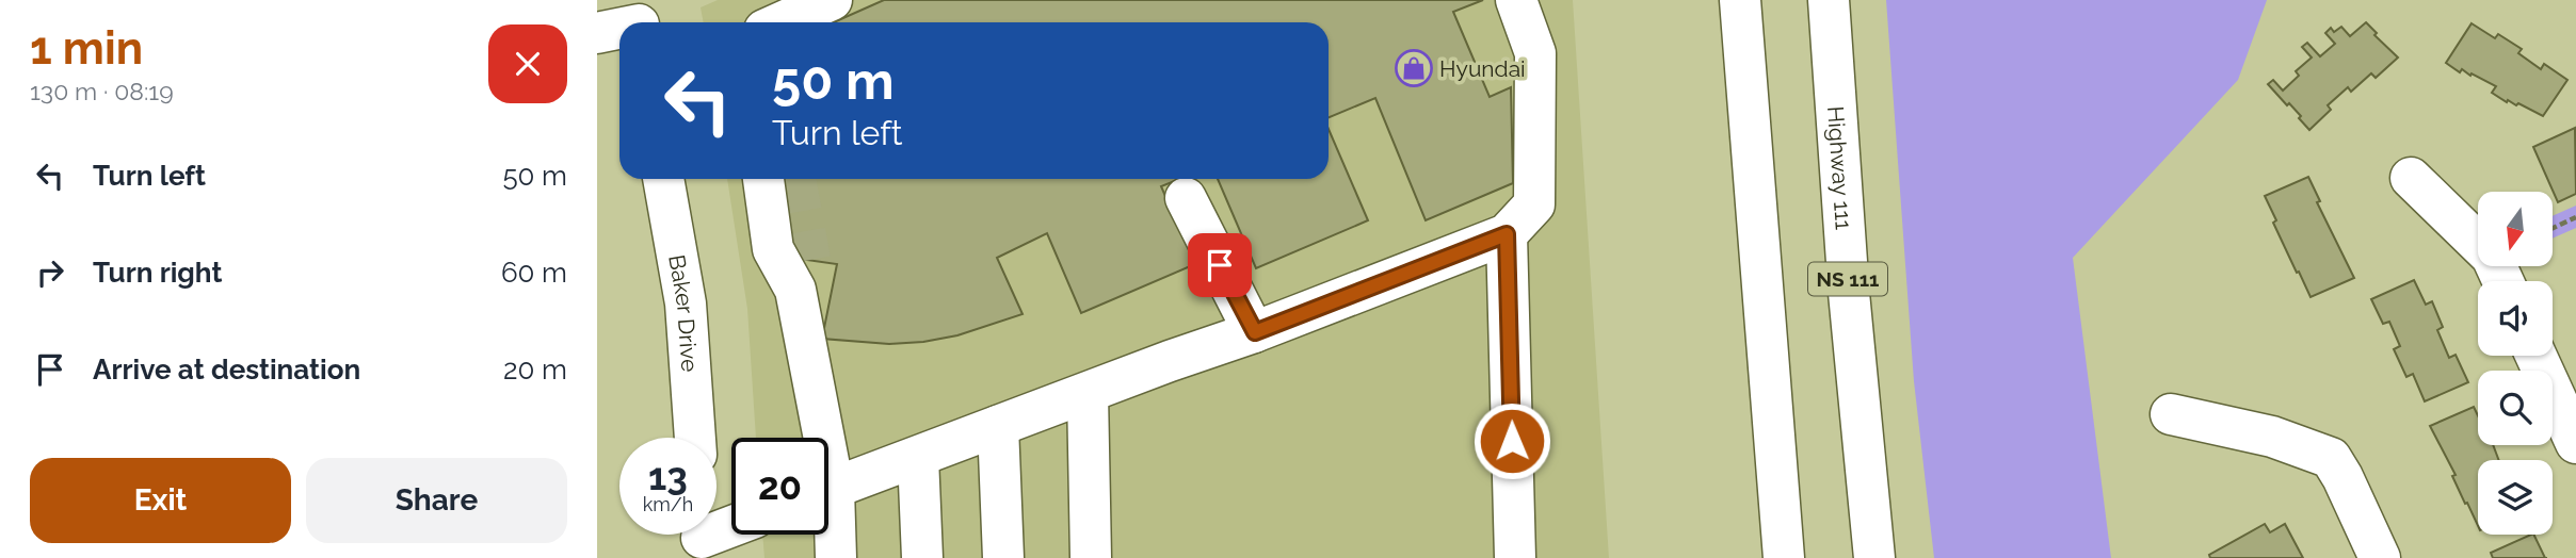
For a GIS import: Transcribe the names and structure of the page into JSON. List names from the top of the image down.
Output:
{
  "streets": {
    "main road": ["Highway 111", "NS 111", "Baker Drive"]
  },
  "places": {
    "shop": ["Hyundai"]
  },
  "north": "bottom",
  "page": {
    "heading": ["1 min", "130 m · 08:19"],
    "turn": ["50 m", "Turn left"],
    "list": [
      {
        "name": "Turn left",
        "value": "50 m"
      },
      {
        "name": "Turn right",
        "value": "60 m"
      },
      {
        "name": "Arrive at destination",
        "value": "20 m"
      }
    ],
    "speed": "13 km/h",
    "limit": "20",
    "buttons": ["Exit", "Share"]
  }
}
